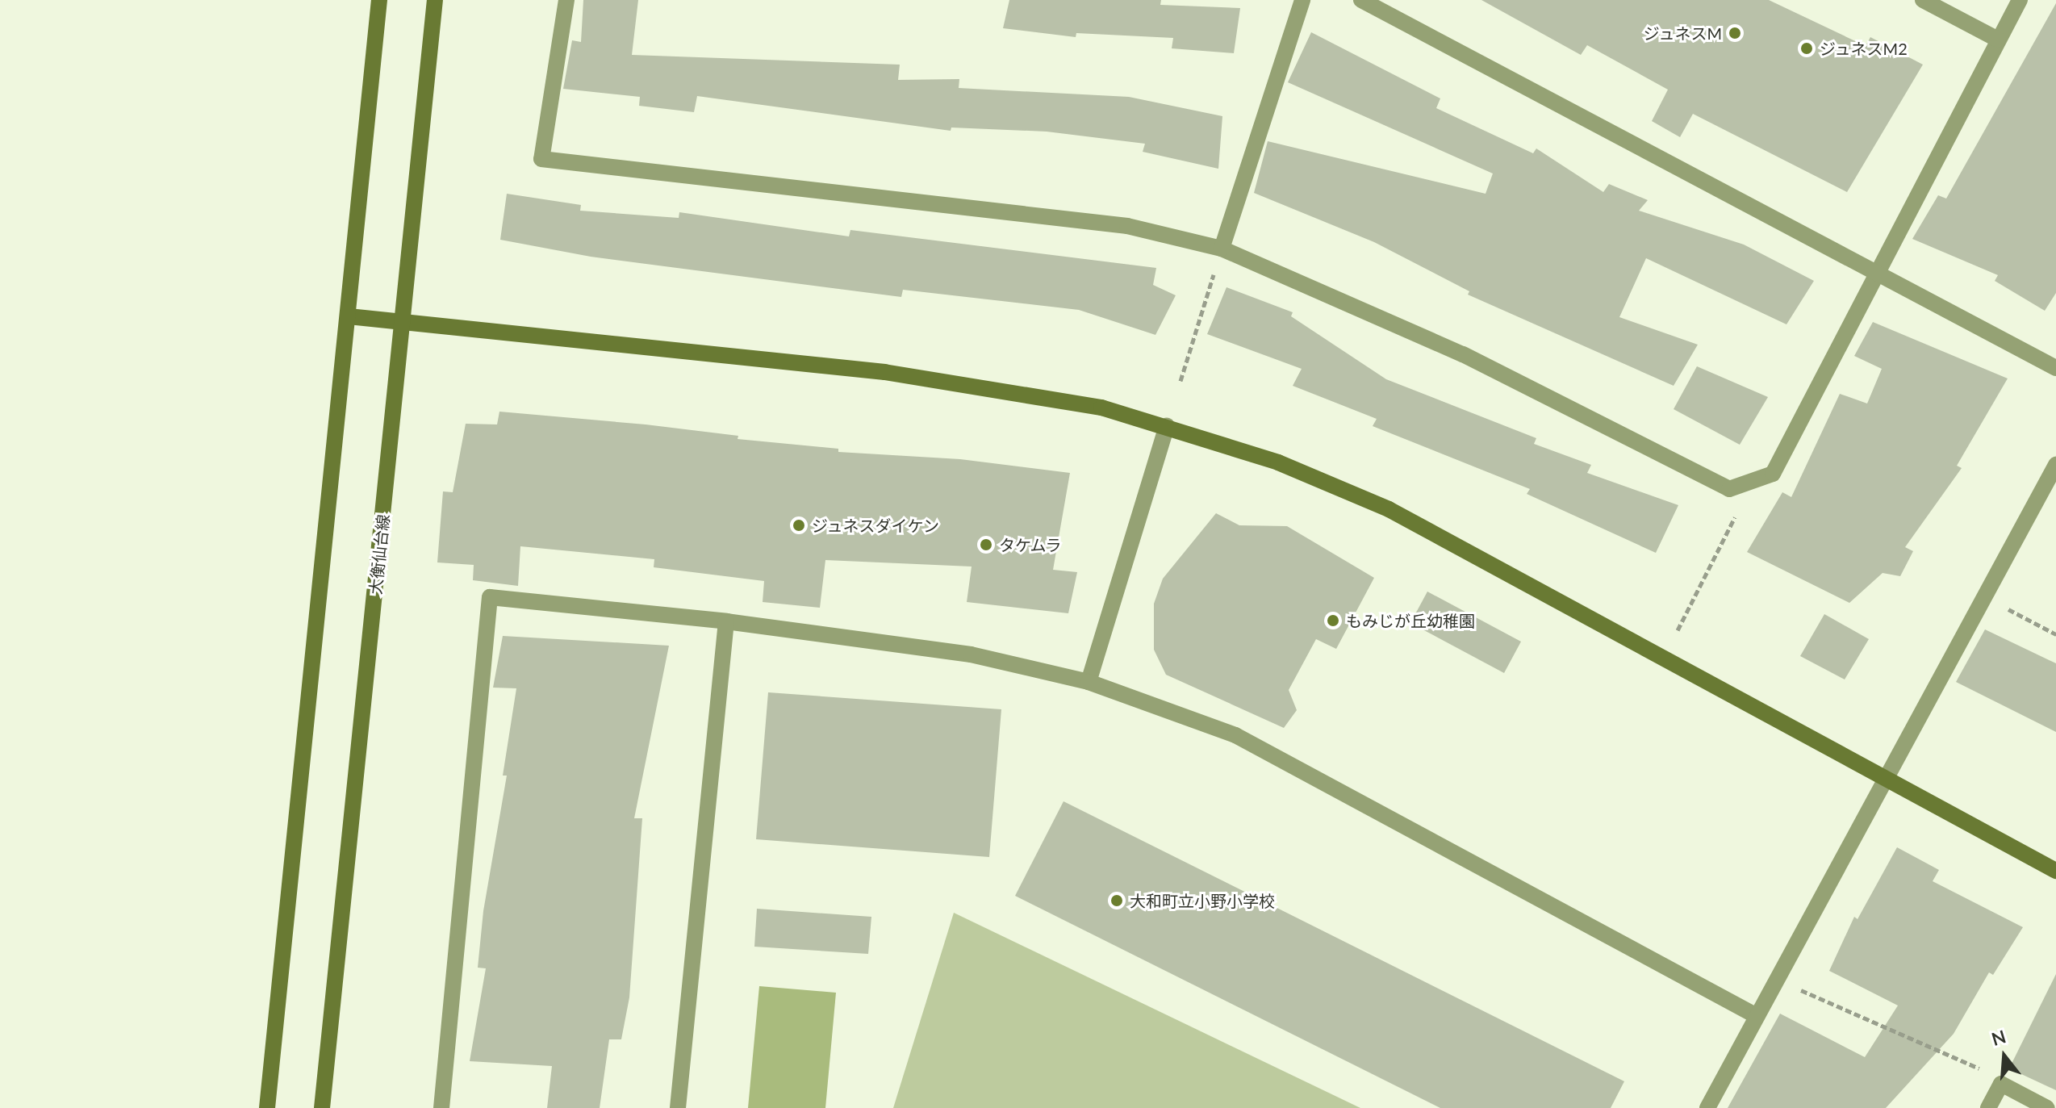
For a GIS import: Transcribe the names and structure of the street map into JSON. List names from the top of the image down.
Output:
{
  "streets": {
    "main road": ["大衡仙台線"]
  },
  "places": [
    "ジュネスM",
    "ジュネスM2",
    "ジュネスダイケン",
    "タケムラ",
    "もみじが丘幼稚園",
    "大和町立小野小学校"
  ],
  "north": "top"
}
